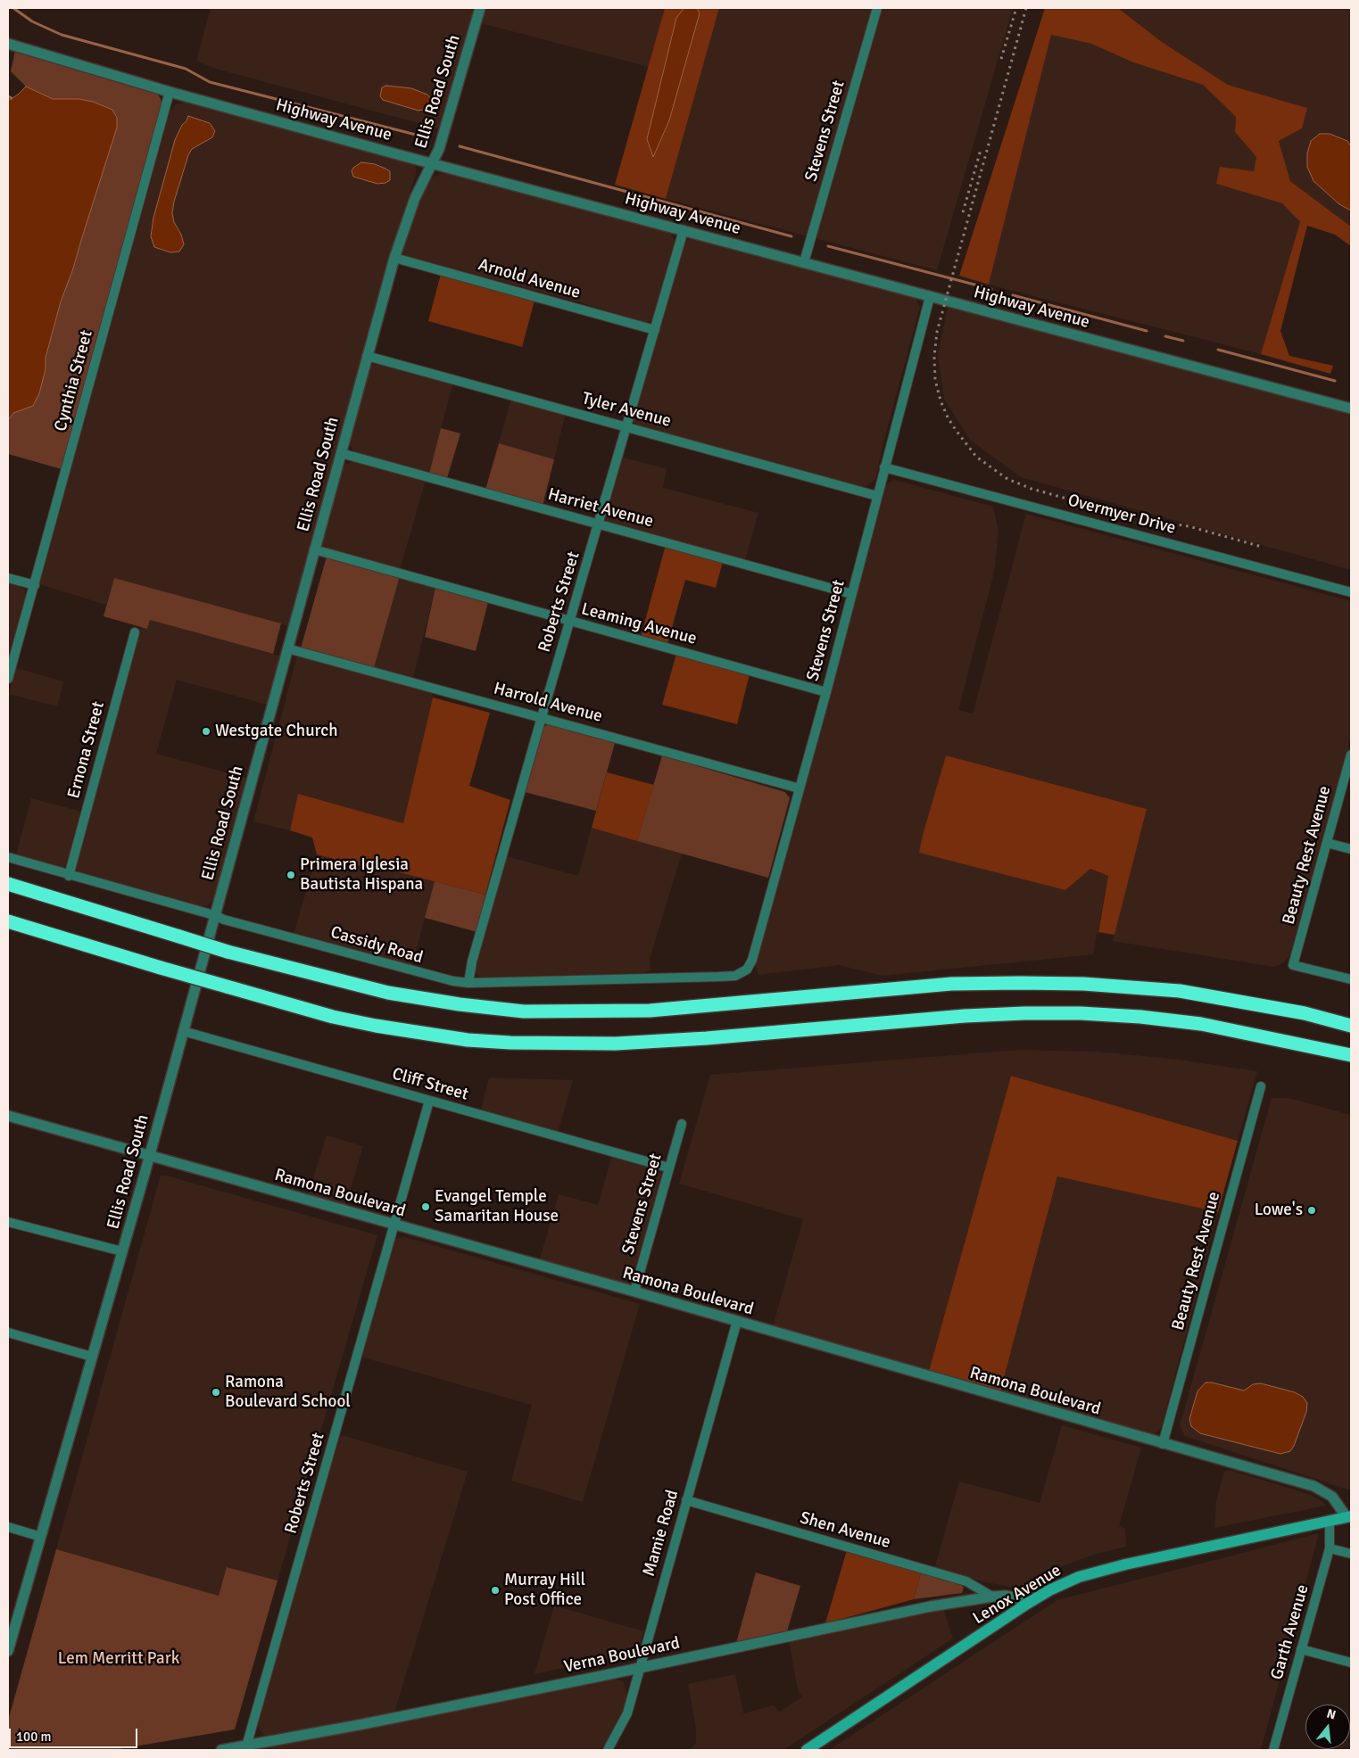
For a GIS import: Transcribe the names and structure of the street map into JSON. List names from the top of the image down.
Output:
{
  "streets": {
    "main road": ["Lenox Avenue"],
    "street": [
      "Ellis Road South",
      "Highway Avenue",
      "Stevens Street",
      "Arnold Avenue",
      "Cynthia Street",
      "Tyler Avenue",
      "Harriet Avenue",
      "Overmyer Drive",
      "Roberts Street",
      "Leaming Avenue",
      "Harrold Avenue",
      "Ernona Street",
      "Beauty Rest Avenue",
      "Cassidy Road",
      "Cliff Street",
      "Ramona Boulevard",
      "Shen Avenue",
      "Mamie Road",
      "Garth Avenue",
      "Verna Boulevard"
    ]
  },
  "crossings": [
    ["Ellis Road South", "Highway Avenue"],
    ["Ellis Road South", "Arnold Avenue"],
    ["Ellis Road South", "Tyler Avenue"],
    ["Ellis Road South", "Harriet Avenue"],
    ["Ellis Road South", "Leaming Avenue"],
    ["Ellis Road South", "Harrold Avenue"],
    ["Ellis Road South", "Cassidy Road"],
    ["Ellis Road South", "Cliff Street"],
    ["Ellis Road South", "Ramona Boulevard"],
    ["Highway Avenue", "Stevens Street"],
    ["Highway Avenue", "Cynthia Street"],
    ["Highway Avenue", "Roberts Street"],
    ["Stevens Street", "Tyler Avenue"],
    ["Stevens Street", "Harriet Avenue"],
    ["Stevens Street", "Overmyer Drive"],
    ["Stevens Street", "Leaming Avenue"],
    ["Stevens Street", "Harrold Avenue"],
    ["Stevens Street", "Cassidy Road"],
    ["Stevens Street", "Cliff Street"],
    ["Stevens Street", "Ramona Boulevard"],
    ["Arnold Avenue", "Roberts Street"],
    ["Tyler Avenue", "Roberts Street"],
    ["Harriet Avenue", "Roberts Street"],
    ["Roberts Street", "Leaming Avenue"],
    ["Roberts Street", "Harrold Avenue"],
    ["Roberts Street", "Cassidy Road"],
    ["Roberts Street", "Cliff Street"],
    ["Roberts Street", "Ramona Boulevard"],
    ["Roberts Street", "Verna Boulevard"],
    ["Ernona Street", "Cassidy Road"],
    ["Beauty Rest Avenue", "Ramona Boulevard"],
    ["Ramona Boulevard", "Mamie Road"],
    ["Ramona Boulevard", "Lenox Avenue"],
    ["Shen Avenue", "Mamie Road"],
    ["Shen Avenue", "Verna Boulevard"],
    ["Mamie Road", "Verna Boulevard"],
    ["Lenox Avenue", "Garth Avenue"],
    ["Lenox Avenue", "Verna Boulevard"]
  ],
  "parks": ["Lem Merritt Park"],
  "places": [
    "Westgate Church",
    "Primera Iglesia Bautista Hispana",
    "Evangel Temple Samaritan House",
    "Lowe's",
    "Ramona Boulevard School",
    "Murray Hill Post Office"
  ],
  "scale_bar": "100 m",
  "north": "top"
}
